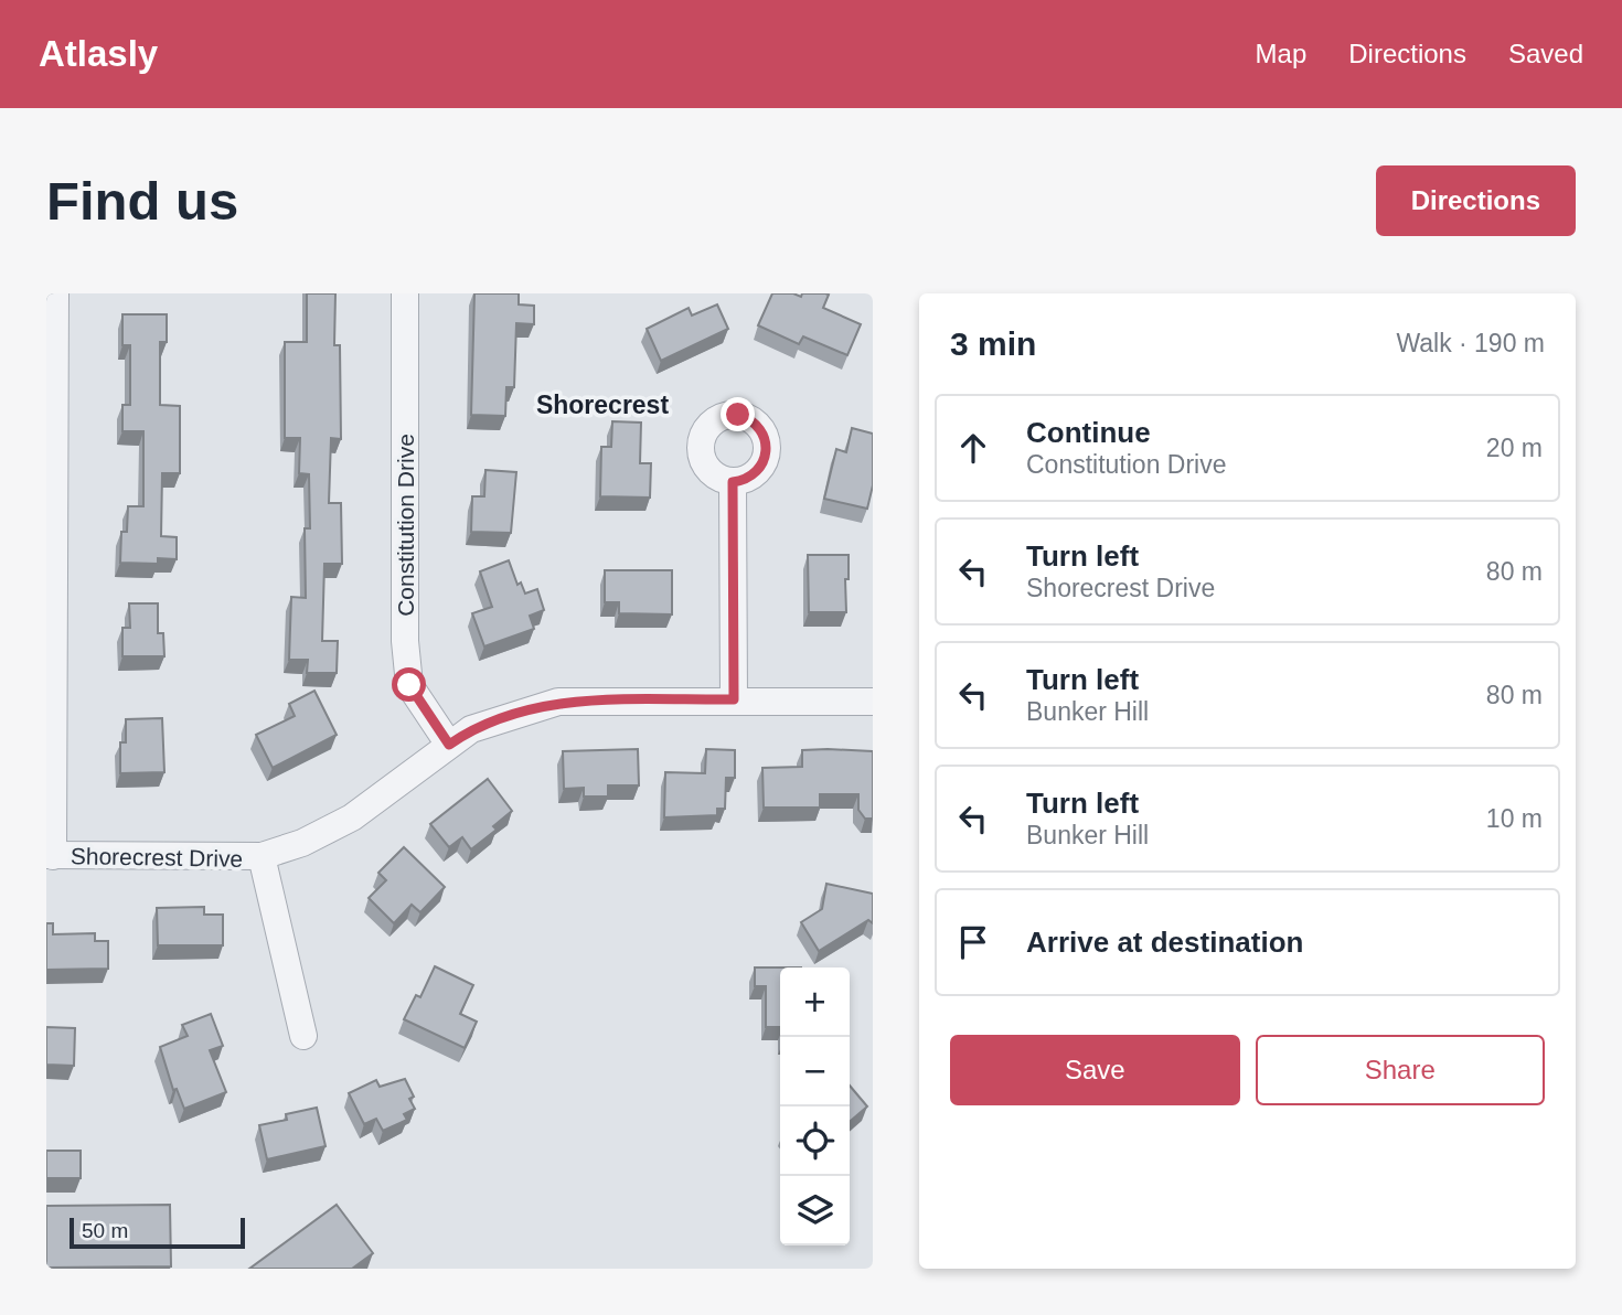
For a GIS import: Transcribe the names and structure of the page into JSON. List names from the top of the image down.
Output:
{
  "streets": {
    "street": ["Constitution Drive", "Shorecrest Drive"]
  },
  "crossings": [
    ["Constitution Drive", "Shorecrest Drive"]
  ],
  "districts": ["Shorecrest"],
  "scale_bar": "50 m",
  "page": {
    "header": "Atlasly",
    "nav": ["Map", "Directions", "Saved"],
    "buttons": [
      "Directions",
      ["Save", "Share"]
    ],
    "title": "Find us",
    "heading": ["3 min", "Walk · 190 m"],
    "list": [
      ["Continue", "Constitution Drive", "20 m"],
      ["Turn left", "Shorecrest Drive", "80 m"],
      ["Turn left", "Bunker Hill", "80 m"],
      ["Turn left", "Bunker Hill", "10 m"],
      "Arrive at destination"
    ],
    "map_buttons": ["+", "−"],
    "scale": "50 m"
  }
}
